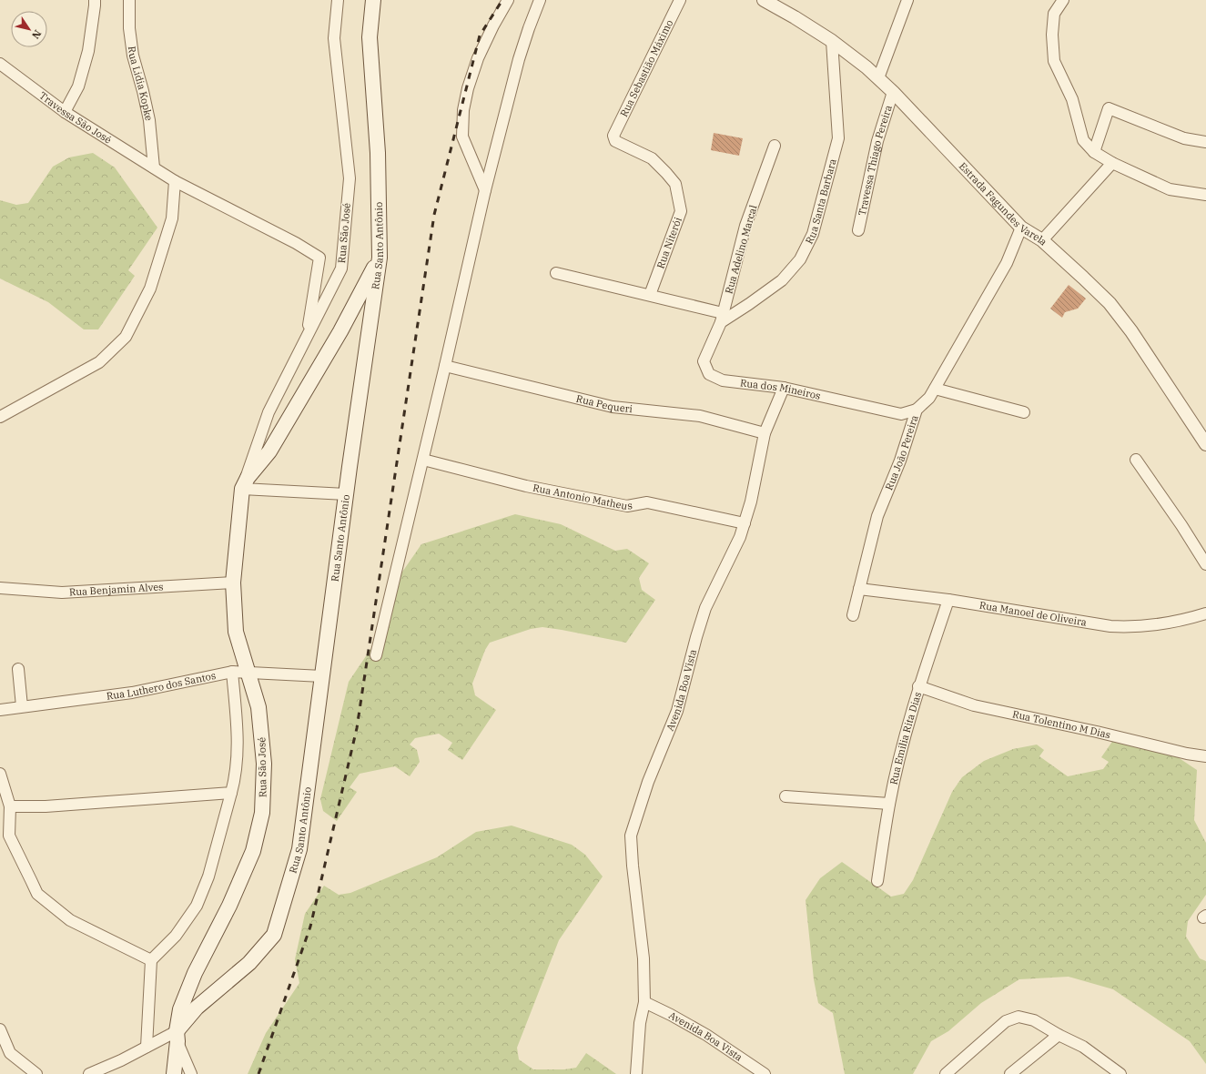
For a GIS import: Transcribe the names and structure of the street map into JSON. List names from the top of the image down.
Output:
{
  "streets": {
    "main road": ["Rua São José", "Rua Santo Antônio"],
    "street": [
      "Rua Sebastião Máximo",
      "Rua Lidia Kopke",
      "Travessa São José",
      "Travessa Thiago Pereira",
      "Rua Santa Barbara",
      "Estrada Fagundes Varela",
      "Rua Niterói",
      "Rua Adelino Marcal",
      "Rua dos Mineiros",
      "Rua Pequeri",
      "Rua João Pereira",
      "Rua Antonio Matheus",
      "Rua Benjamin Alves",
      "Rua Manoel de Oliveira",
      "Rua Luthero dos Santos",
      "Avenida Boa Vista",
      "Rua Tolentino M Dias",
      "Rua Emilia Rita Dias"
    ]
  },
  "crossings": [
    ["Rua Sebastião Máximo", "Rua Niterói"],
    ["Rua Lidia Kopke", "Travessa São José"],
    ["Travessa São José", "Rua São José"],
    ["Travessa Thiago Pereira", "Estrada Fagundes Varela"],
    ["Rua Santa Barbara", "Estrada Fagundes Varela"],
    ["Rua Santa Barbara", "Rua Adelino Marcal"],
    ["Rua Santa Barbara", "Rua dos Mineiros"],
    ["Estrada Fagundes Varela", "Rua João Pereira"],
    ["Rua São José", "Rua Santo Antônio"],
    ["Rua São José", "Rua Benjamin Alves"],
    ["Rua São José", "Rua Luthero dos Santos"],
    ["Rua Santo Antônio", "Rua Luthero dos Santos"],
    ["Rua Adelino Marcal", "Rua dos Mineiros"],
    ["Rua dos Mineiros", "Rua João Pereira"],
    ["Rua dos Mineiros", "Avenida Boa Vista"],
    ["Rua Pequeri", "Avenida Boa Vista"],
    ["Rua João Pereira", "Rua Manoel de Oliveira"],
    ["Rua Antonio Matheus", "Avenida Boa Vista"],
    ["Rua Manoel de Oliveira", "Rua Emilia Rita Dias"],
    ["Rua Tolentino M Dias", "Rua Emilia Rita Dias"]
  ],
  "north": "bottom right"
}
